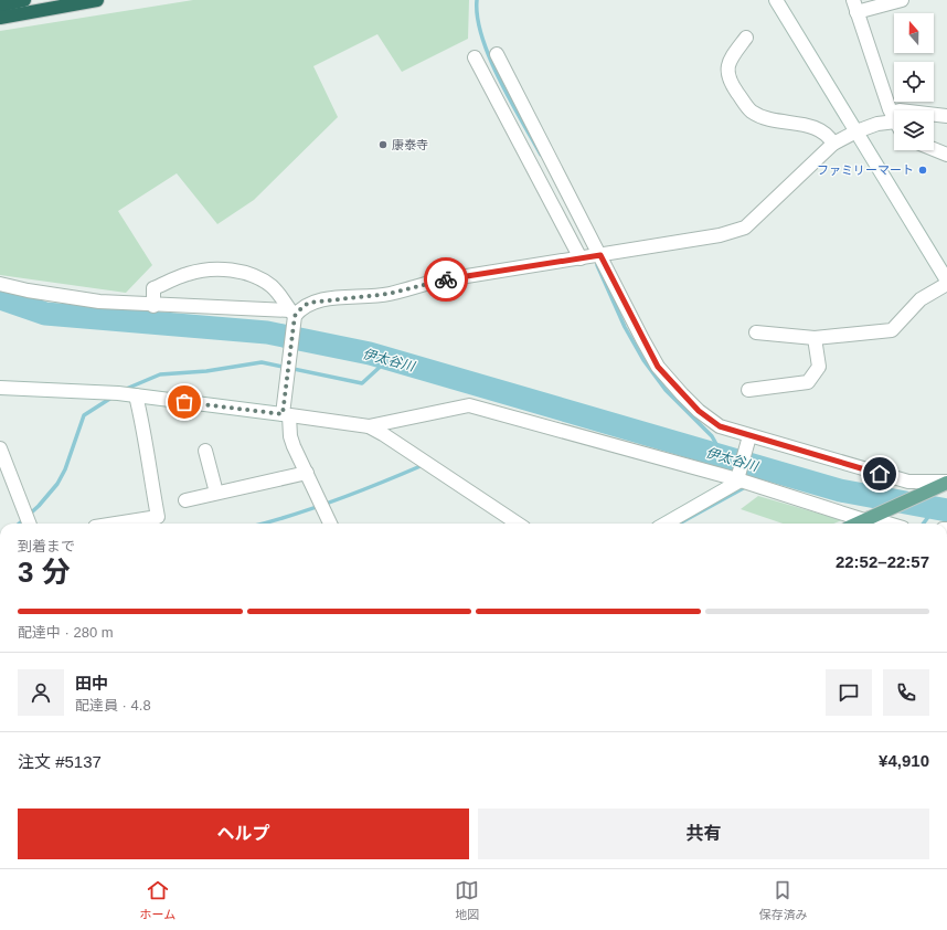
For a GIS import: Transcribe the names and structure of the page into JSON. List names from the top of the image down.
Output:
{
  "water": ["伊太谷川"],
  "places": ["康泰寺", "ファミリーマート"],
  "north": "top",
  "page": {
    "heading": ["3 分", "到着まで", "22:52–22:57"],
    "panel": [
      "田中",
      "配達員 · 4.8",
      "注文 #5137",
      "¥4,910"
    ],
    "bar": "配達中 · 280 m",
    "buttons": ["ヘルプ", "共有"],
    "tabs": ["ホーム", "地図", "保存済み"]
  }
}
